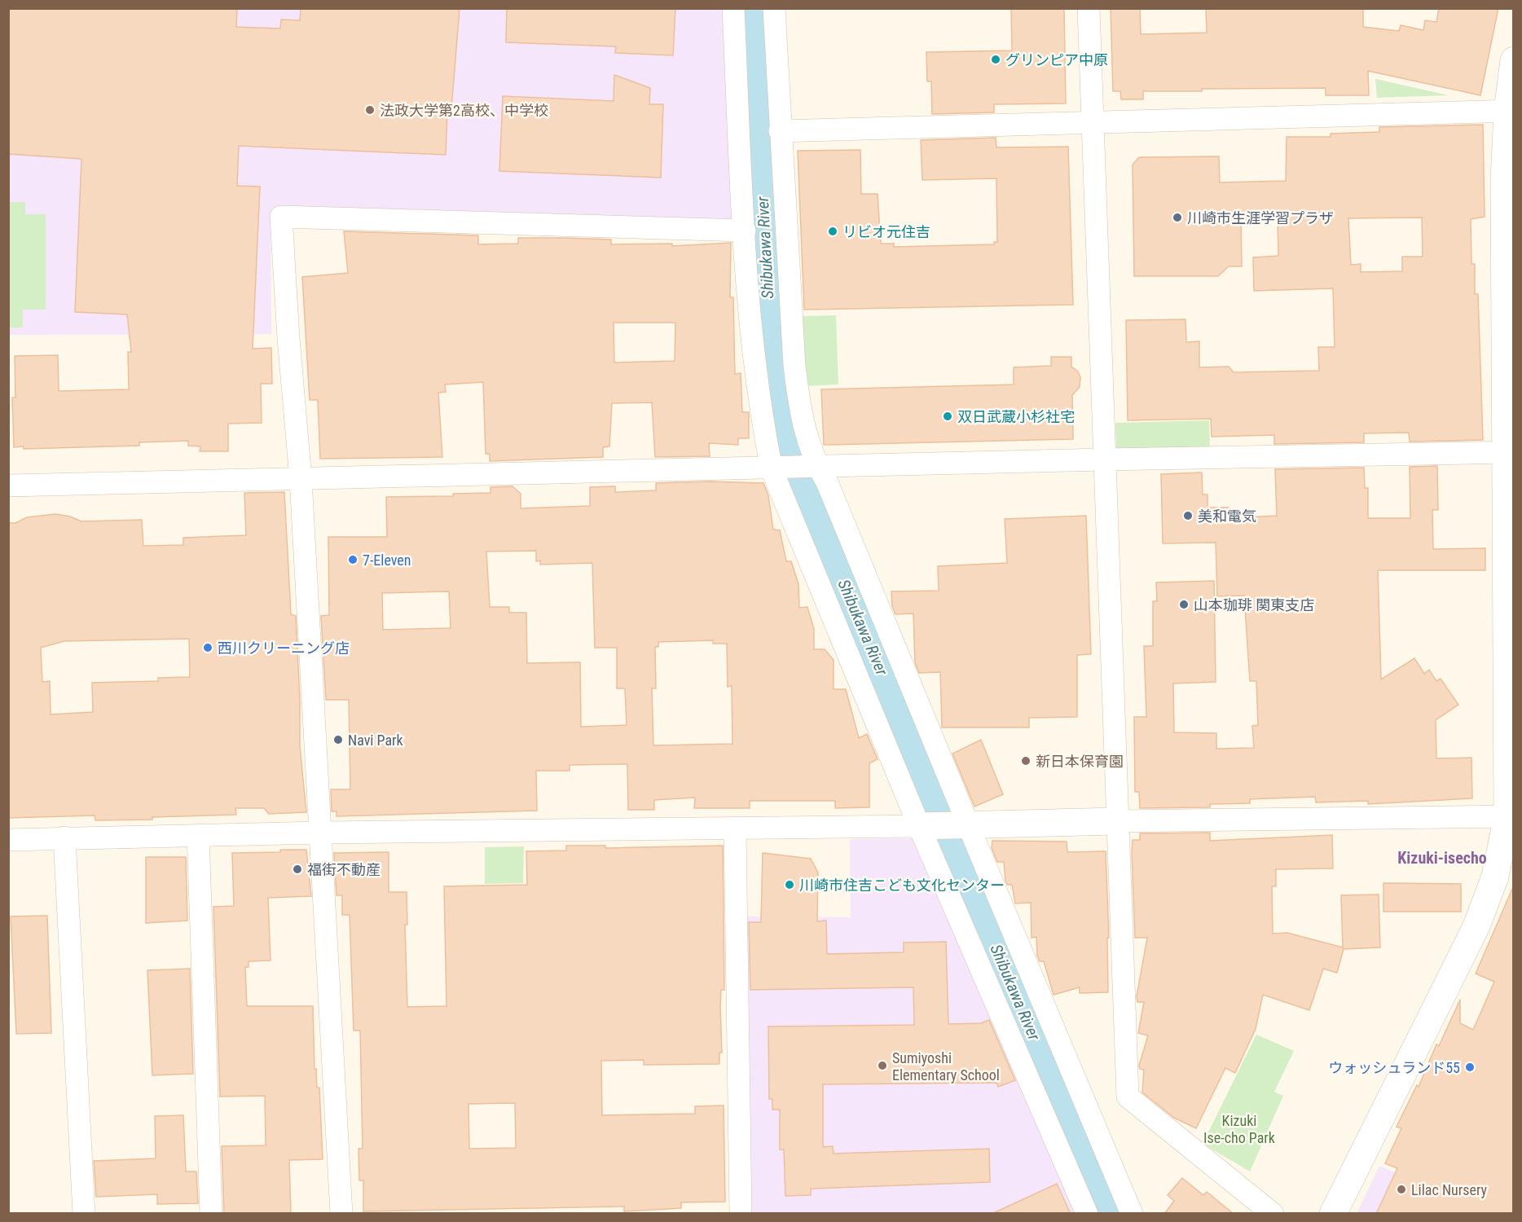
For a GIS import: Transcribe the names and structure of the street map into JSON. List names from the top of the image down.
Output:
{
  "districts": ["Kizuki-isecho"],
  "water": ["Shibukawa River"],
  "parks": ["Kizuki Ise-cho Park"],
  "places": [
    "グリンピア中原",
    "法政大学第2高校、中学校",
    "川崎市生涯学習プラザ",
    "リビオ元住吉",
    "双日武蔵小杉社宅",
    "美和電気",
    "7-Eleven",
    "山本珈琲 関東支店",
    "西川クリーニング店",
    "Navi Park",
    "新日本保育園",
    "福街不動産",
    "川崎市住吉こども文化センター",
    "Sumiyoshi Elementary School",
    "ウォッシュランド55",
    "Lilac Nursery"
  ]
}
